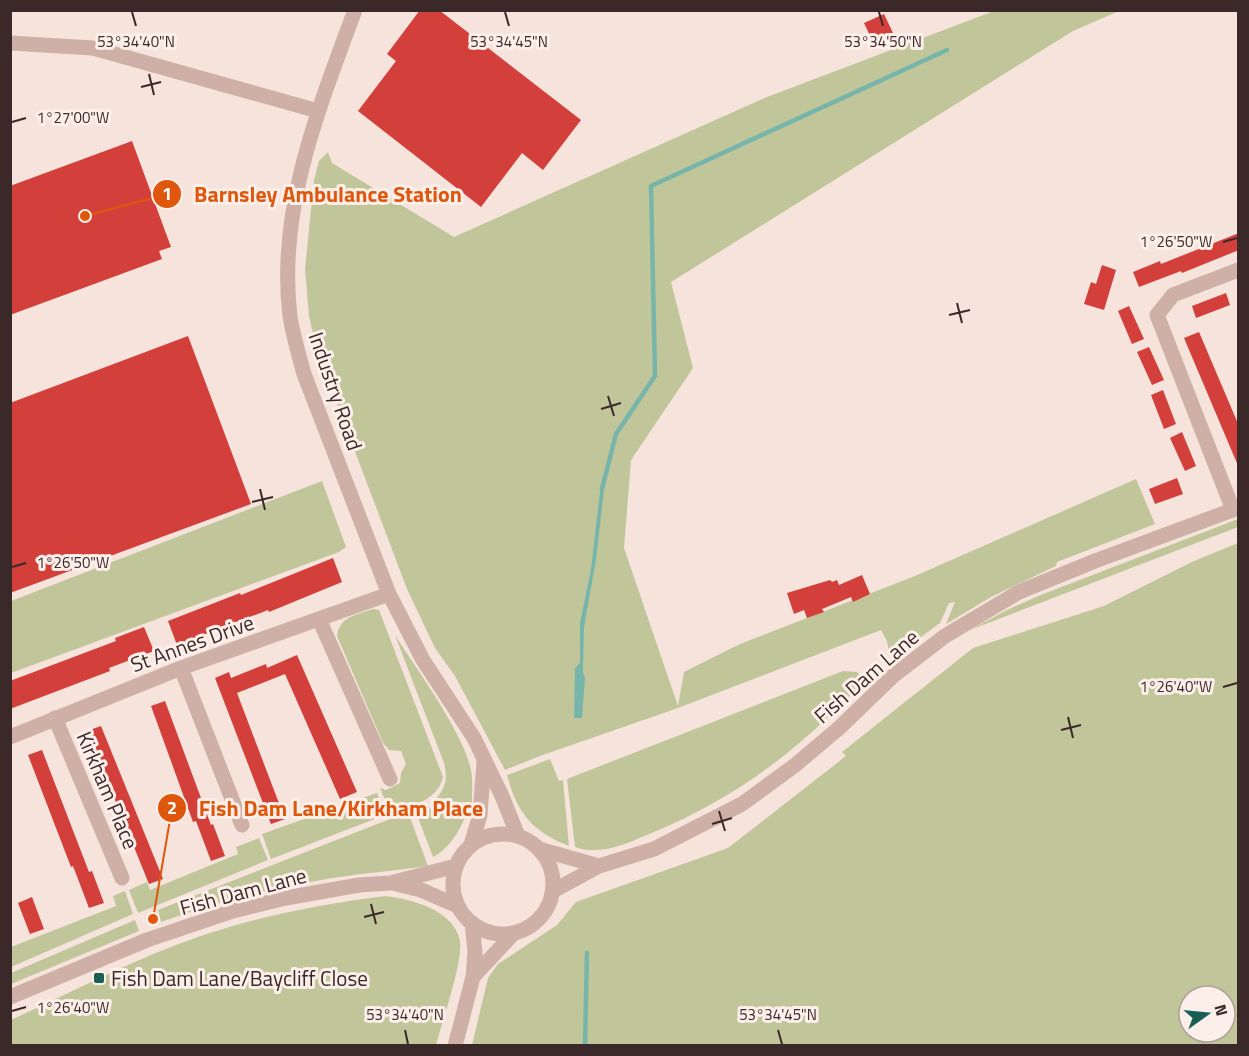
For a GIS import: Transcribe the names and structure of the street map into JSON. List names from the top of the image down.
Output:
{
  "streets": {
    "street": [
      "Industry Road",
      "St Annes Drive",
      "Fish Dam Lane",
      "Kirkham Place"
    ]
  },
  "crossings": [
    ["Industry Road", "St Annes Drive"],
    ["Industry Road", "Fish Dam Lane"],
    ["St Annes Drive", "Kirkham Place"]
  ],
  "places": {
    "other": ["Barnsley Ambulance Station", "Fish Dam Lane/Kirkham Place"],
    "transit": ["Fish Dam Lane/Baycliff Close"]
  },
  "north": "right",
  "coordinates": [
    "53°34'40\"N",
    "53°34'45\"N",
    "53°34'50\"N",
    "1°27'00\"W",
    "1°26'50\"W",
    "1°26'40\"W"
  ]
}
